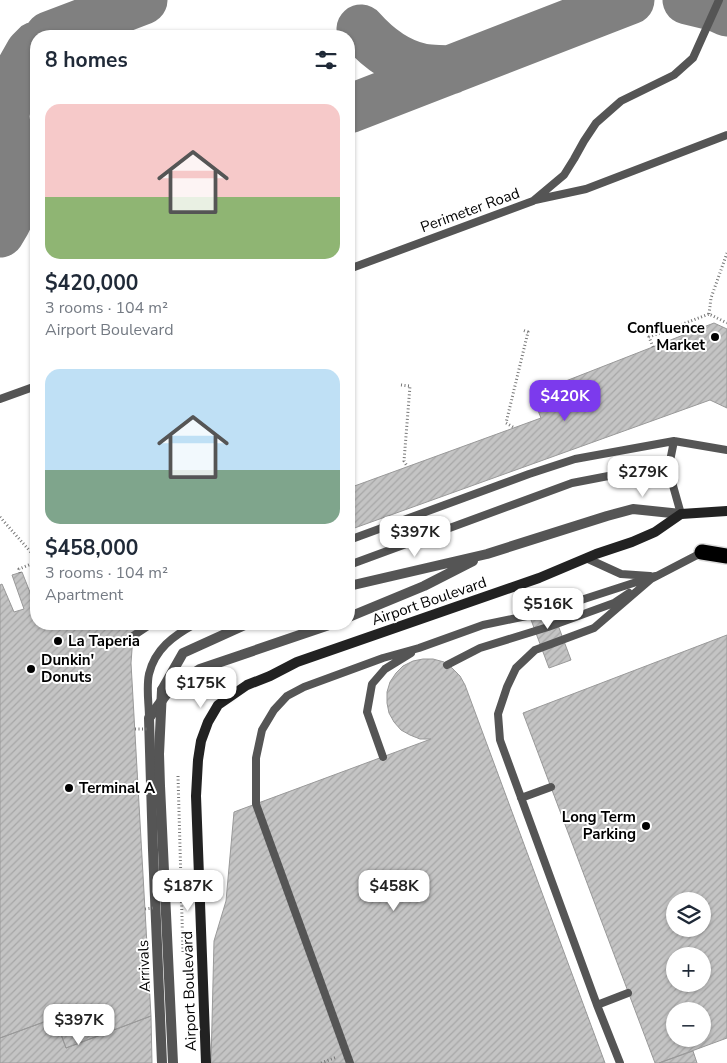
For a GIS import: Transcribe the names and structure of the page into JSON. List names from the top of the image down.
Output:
{
  "streets": {
    "main road": ["Airport Boulevard"],
    "street": ["Arrivals"],
    "lane": ["Perimeter Road"]
  },
  "places": [
    "Confluence Market",
    "La Taperia",
    "Dunkin' Donuts",
    "Terminal A",
    "Long Term Parking"
  ],
  "page": {
    "heading": "8 homes",
    "list": [
      {
        "name": "$420,000",
        "note": "3 rooms · 104 m² · Airport Boulevard"
      },
      {
        "name": "$458,000",
        "note": "3 rooms · 104 m² · Apartment"
      }
    ],
    "price": [
      "$420K",
      "$279K",
      "$397K",
      "$516K",
      "$175K",
      "$187K",
      "$458K",
      "$397K"
    ],
    "map_buttons": ["+", "−"]
  }
}
